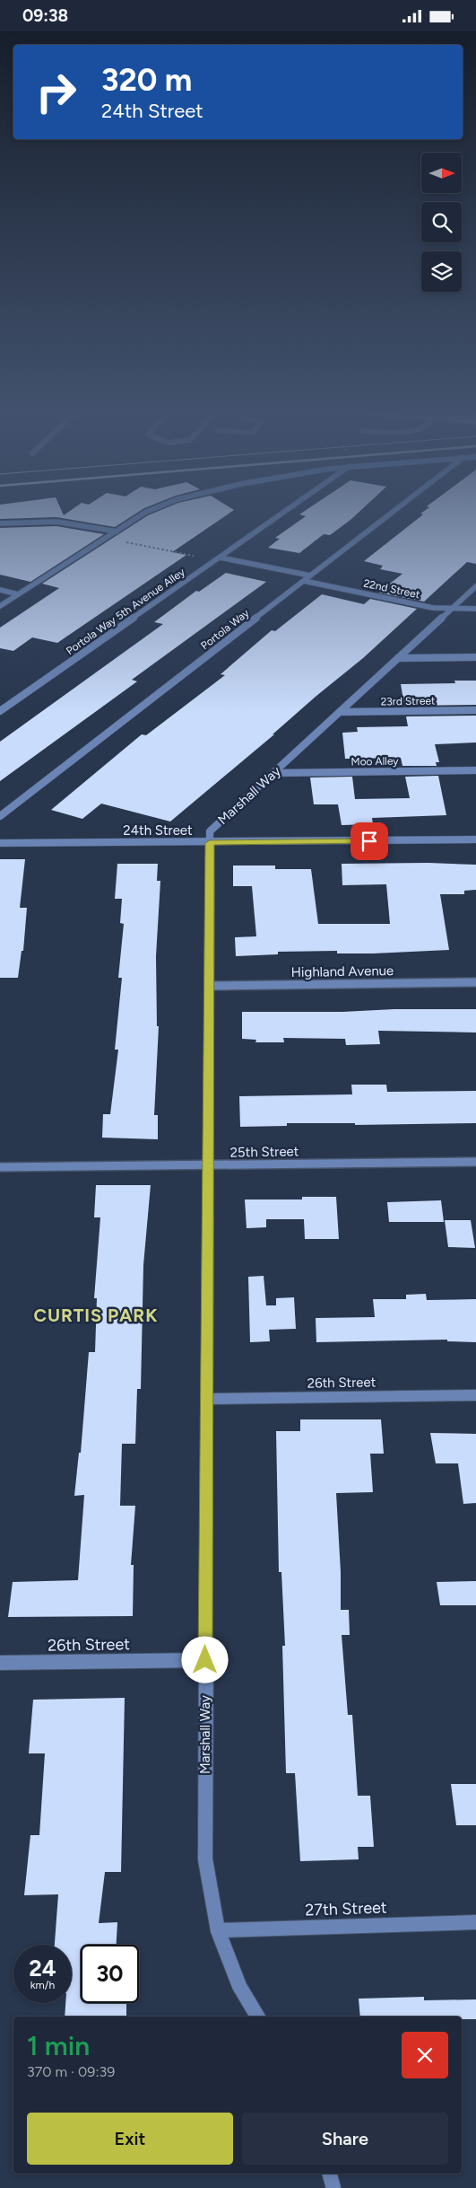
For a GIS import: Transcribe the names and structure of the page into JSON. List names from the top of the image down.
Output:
{
  "streets": {
    "street": [
      "22nd Street",
      "Portola Way 5th Avenue Alley",
      "Portola Way",
      "23rd Street",
      "Moo Alley",
      "Marshall Way",
      "24th Street",
      "Highland Avenue",
      "25th Street",
      "26th Street",
      "27th Street"
    ]
  },
  "crossings": [
    ["22nd Street", "Portola Way"],
    ["22nd Street", "Marshall Way"],
    ["23rd Street", "Marshall Way"],
    ["Moo Alley", "Marshall Way"],
    ["Marshall Way", "24th Street"],
    ["Marshall Way", "Highland Avenue"],
    ["Marshall Way", "25th Street"],
    ["Marshall Way", "26th Street"],
    ["Marshall Way", "27th Street"]
  ],
  "districts": ["CURTIS PARK"],
  "north": "right",
  "page": {
    "status": "09:38",
    "turn": ["320 m", "24th Street"],
    "speed": "24 km/h",
    "limit": "30",
    "heading": ["1 min", "370 m · 09:39"],
    "buttons": ["Exit", "Share"]
  }
}
